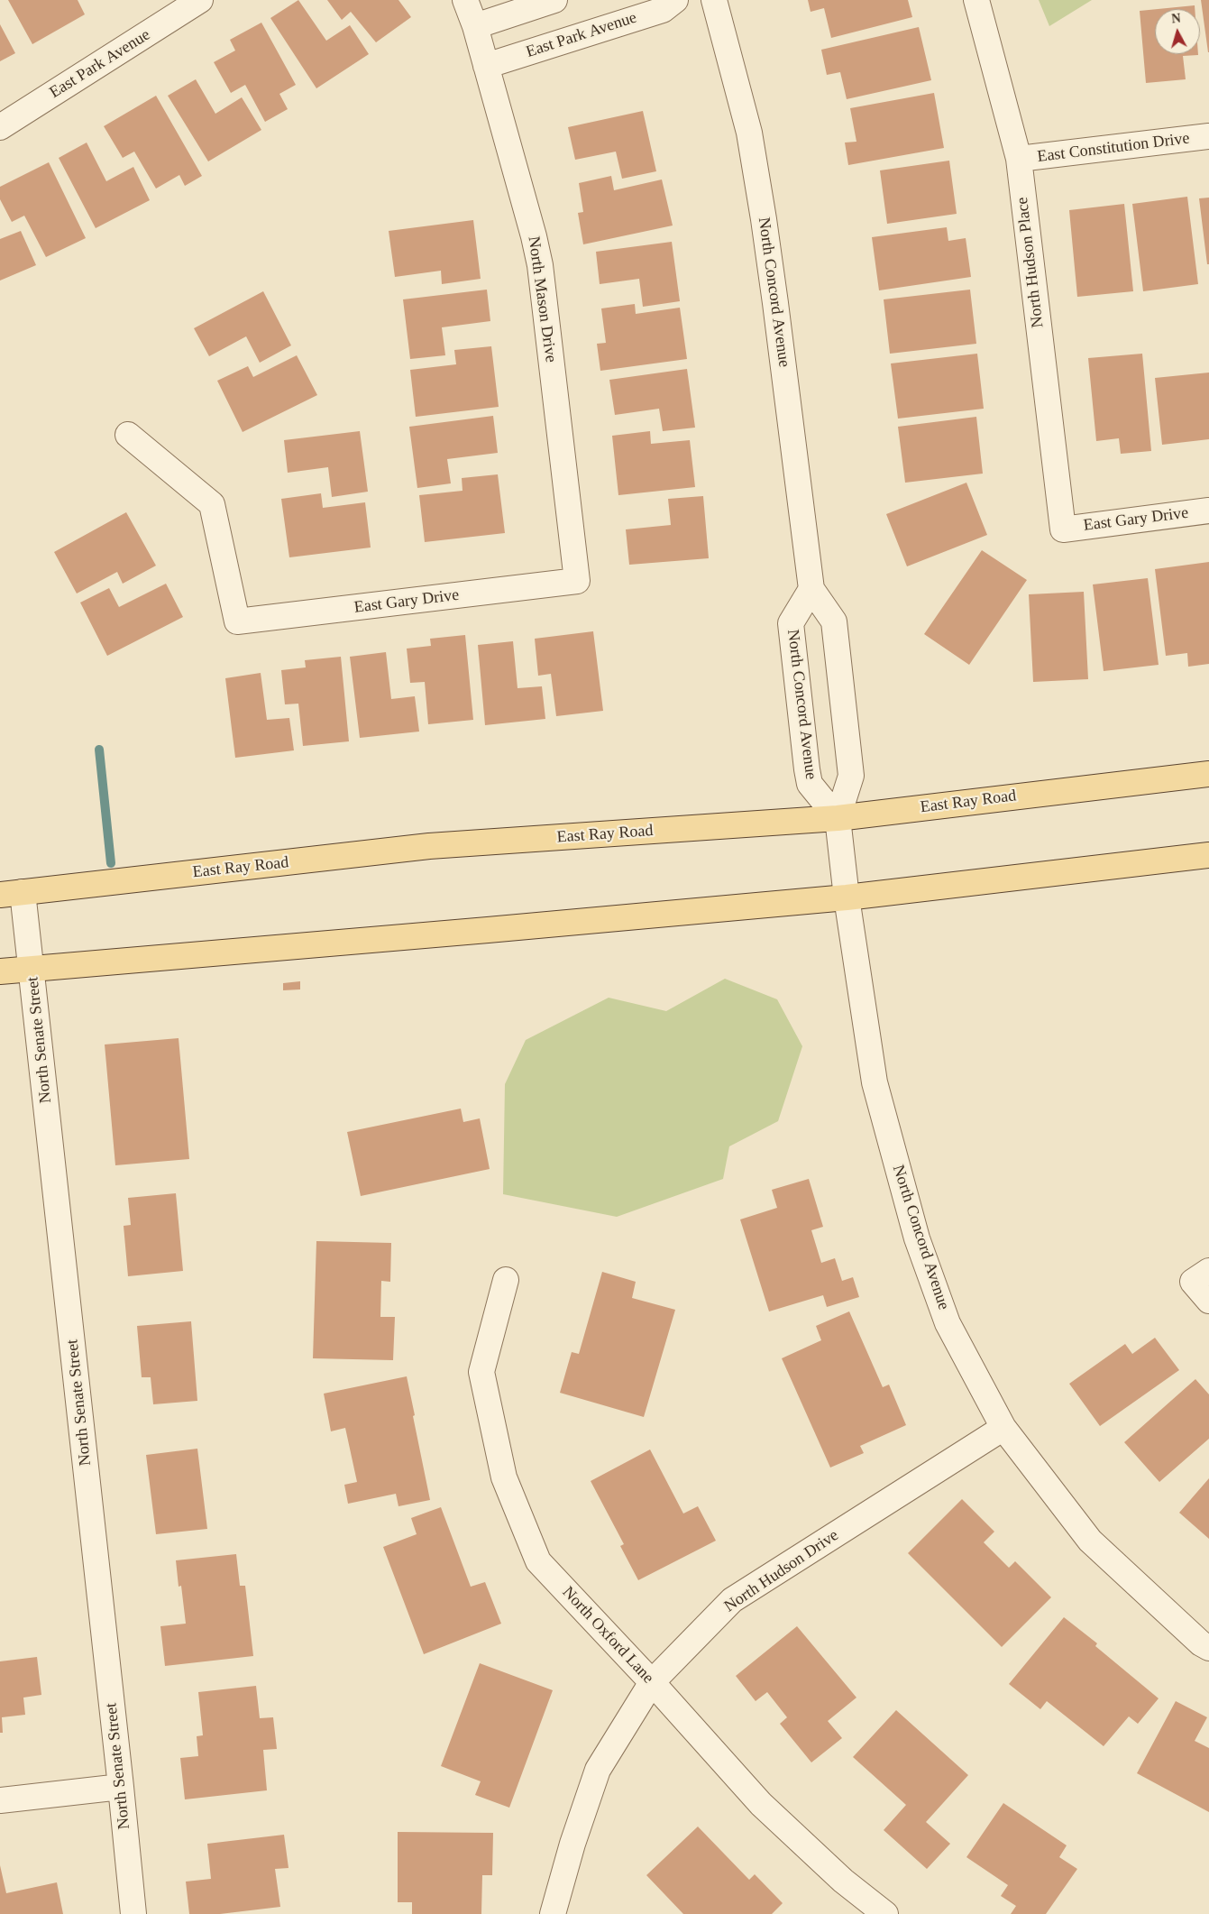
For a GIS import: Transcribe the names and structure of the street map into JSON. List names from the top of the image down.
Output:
{
  "streets": {
    "main road": ["East Ray Road"],
    "street": [
      "East Park Avenue",
      "East Constitution Drive",
      "North Hudson Place",
      "North Concord Avenue",
      "North Mason Drive",
      "East Gary Drive",
      "North Senate Street",
      "North Hudson Drive",
      "North Oxford Lane"
    ]
  },
  "crossings": [
    ["East Park Avenue", "North Mason Drive"],
    ["East Constitution Drive", "North Hudson Place"],
    ["North Hudson Place", "East Gary Drive"],
    ["North Concord Avenue", "East Ray Road"],
    ["North Concord Avenue", "North Hudson Drive"],
    ["North Mason Drive", "East Gary Drive"],
    ["East Ray Road", "North Senate Street"],
    ["North Hudson Drive", "North Oxford Lane"]
  ],
  "north": "top"
}
